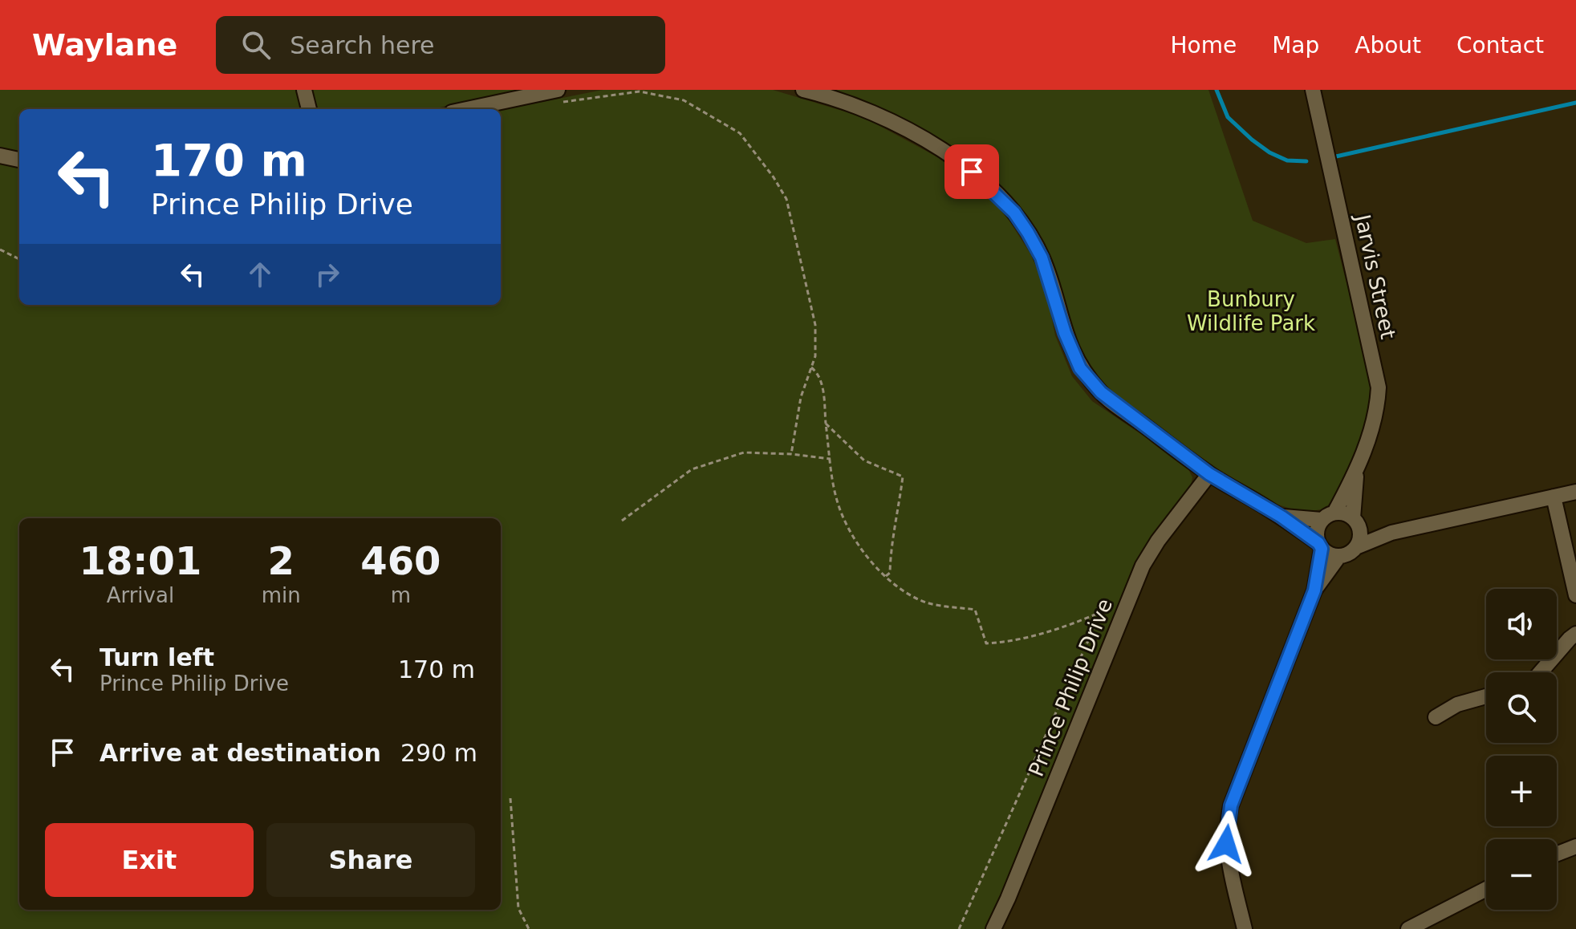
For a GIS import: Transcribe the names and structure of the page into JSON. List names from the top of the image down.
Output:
{
  "streets": {
    "street": ["Jarvis Street", "Prince Philip Drive"]
  },
  "parks": ["Bunbury Wildlife Park"],
  "page": {
    "header": "Waylane",
    "search": "Search here",
    "nav": [
      "Home",
      "Map",
      "About",
      "Contact"
    ],
    "turn": ["170 m", "Prince Philip Drive"],
    "eta": [
      "18:01",
      "Arrival",
      "2",
      "min",
      "460",
      "m"
    ],
    "map_buttons": ["+", "−"],
    "list": [
      {
        "name": "Turn left",
        "note": "Prince Philip Drive",
        "value": "170 m"
      },
      {
        "name": "Arrive at destination",
        "value": "290 m"
      }
    ],
    "buttons": ["Exit", "Share"]
  }
}
